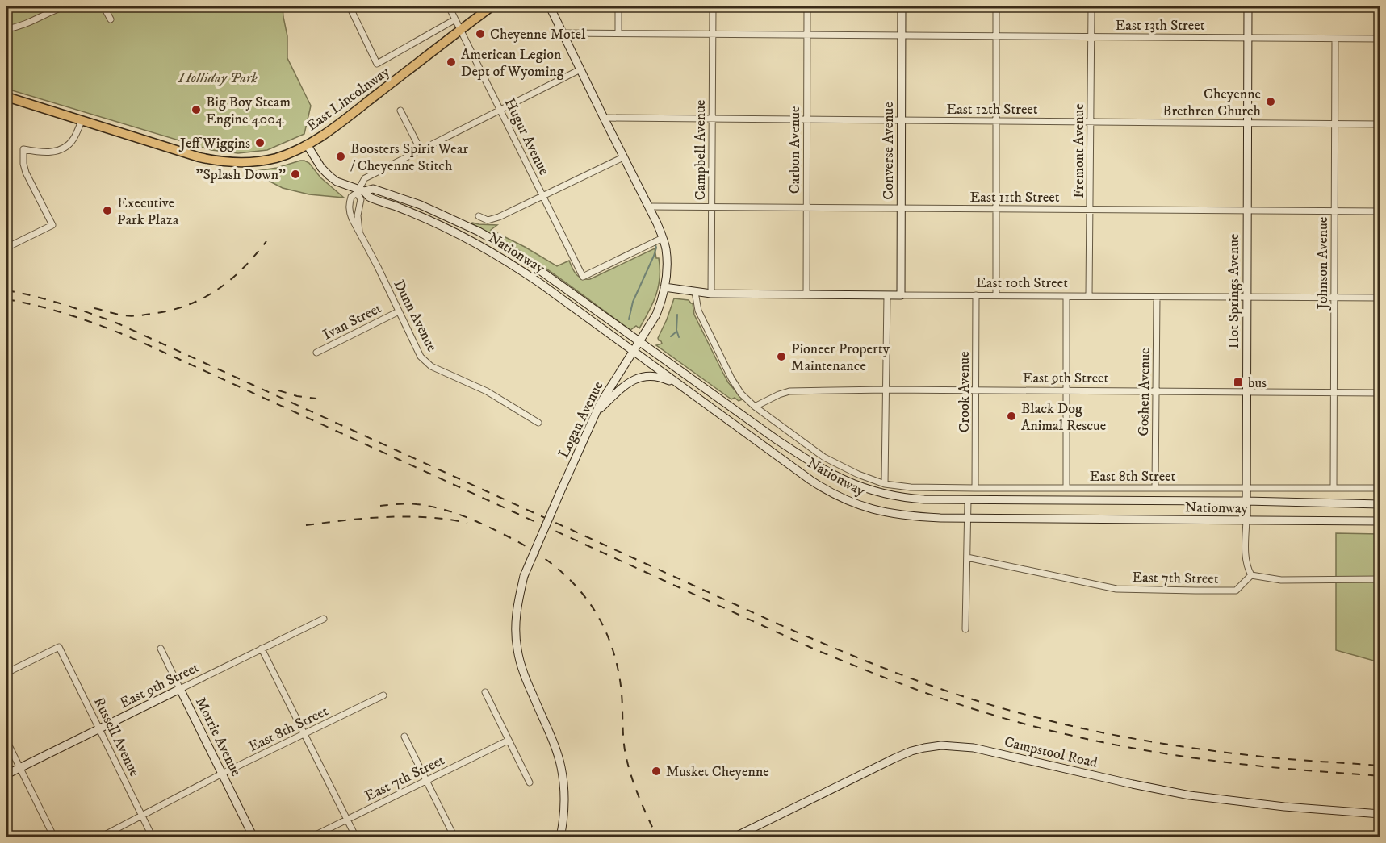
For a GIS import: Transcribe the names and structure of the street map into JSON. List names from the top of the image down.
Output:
{
  "streets": {
    "main road": [
      "East Lincolnway",
      "Converse Avenue",
      "Nationway",
      "East 10th Street",
      "Hot Springs Avenue",
      "East 9th Street",
      "Logan Avenue",
      "Morrie Avenue",
      "Campstool Road"
    ],
    "street": [
      "East 13th Street",
      "East 12th Street",
      "Hugur Avenue",
      "Campbell Avenue",
      "Carbon Avenue",
      "Fremont Avenue",
      "East 11th Street",
      "Johnson Avenue",
      "Dunn Avenue",
      "Ivan Street",
      "Crook Avenue",
      "Goshen Avenue",
      "East 8th Street",
      "East 7th Street",
      "Russell Avenue"
    ]
  },
  "crossings": [
    ["East 13th Street", "Campbell Avenue"],
    ["East 13th Street", "Carbon Avenue"],
    ["East 13th Street", "Converse Avenue"],
    ["East 13th Street", "Fremont Avenue"],
    ["East 13th Street", "Johnson Avenue"],
    ["East 13th Street", "Hot Springs Avenue"],
    ["East 13th Street", "Logan Avenue"],
    ["East Lincolnway", "Hugur Avenue"],
    ["East Lincolnway", "Nationway"],
    ["East 12th Street", "Campbell Avenue"],
    ["East 12th Street", "Carbon Avenue"],
    ["East 12th Street", "Converse Avenue"],
    ["East 12th Street", "Fremont Avenue"],
    ["East 12th Street", "Johnson Avenue"],
    ["East 12th Street", "Hot Springs Avenue"],
    ["East 12th Street", "Logan Avenue"],
    ["Hugur Avenue", "Logan Avenue"],
    ["Campbell Avenue", "East 11th Street"],
    ["Campbell Avenue", "East 10th Street"],
    ["Carbon Avenue", "East 11th Street"],
    ["Carbon Avenue", "East 10th Street"],
    ["Converse Avenue", "East 11th Street"],
    ["Converse Avenue", "East 10th Street"],
    ["Fremont Avenue", "East 11th Street"],
    ["Fremont Avenue", "East 10th Street"],
    ["East 11th Street", "Johnson Avenue"],
    ["East 11th Street", "Hot Springs Avenue"],
    ["East 11th Street", "Logan Avenue"],
    ["Nationway", "Hot Springs Avenue"],
    ["Nationway", "Dunn Avenue"],
    ["Nationway", "Logan Avenue"],
    ["Johnson Avenue", "East 10th Street"],
    ["Johnson Avenue", "East 9th Street"],
    ["Johnson Avenue", "East 8th Street"],
    ["East 10th Street", "Hot Springs Avenue"],
    ["East 10th Street", "Crook Avenue"],
    ["East 10th Street", "Goshen Avenue"],
    ["East 10th Street", "Logan Avenue"],
    ["Hot Springs Avenue", "East 9th Street"],
    ["Hot Springs Avenue", "East 8th Street"],
    ["Hot Springs Avenue", "East 7th Street"],
    ["Dunn Avenue", "Ivan Street"],
    ["East 9th Street", "Crook Avenue"],
    ["East 9th Street", "Goshen Avenue"],
    ["East 9th Street", "Russell Avenue"],
    ["East 9th Street", "Morrie Avenue"],
    ["Crook Avenue", "East 8th Street"],
    ["Goshen Avenue", "East 8th Street"],
    ["East 8th Street", "Russell Avenue"],
    ["East 8th Street", "Morrie Avenue"]
  ],
  "parks": ["Holliday Park"],
  "places": {
    "other": [
      "Cheyenne Motel",
      "American Legion Dept of Wyoming",
      "Cheyenne Brethren Church",
      "Big Boy Steam Engine 4004",
      "Jeff Wiggins",
      "Boosters Spirit Wear / Cheyenne Stitch",
      "\"Splash Down\"",
      "Executive Park Plaza",
      "Pioneer Property Maintenance",
      "Black Dog Animal Rescue",
      "Musket Cheyenne"
    ],
    "transit": ["bus"]
  }
}
